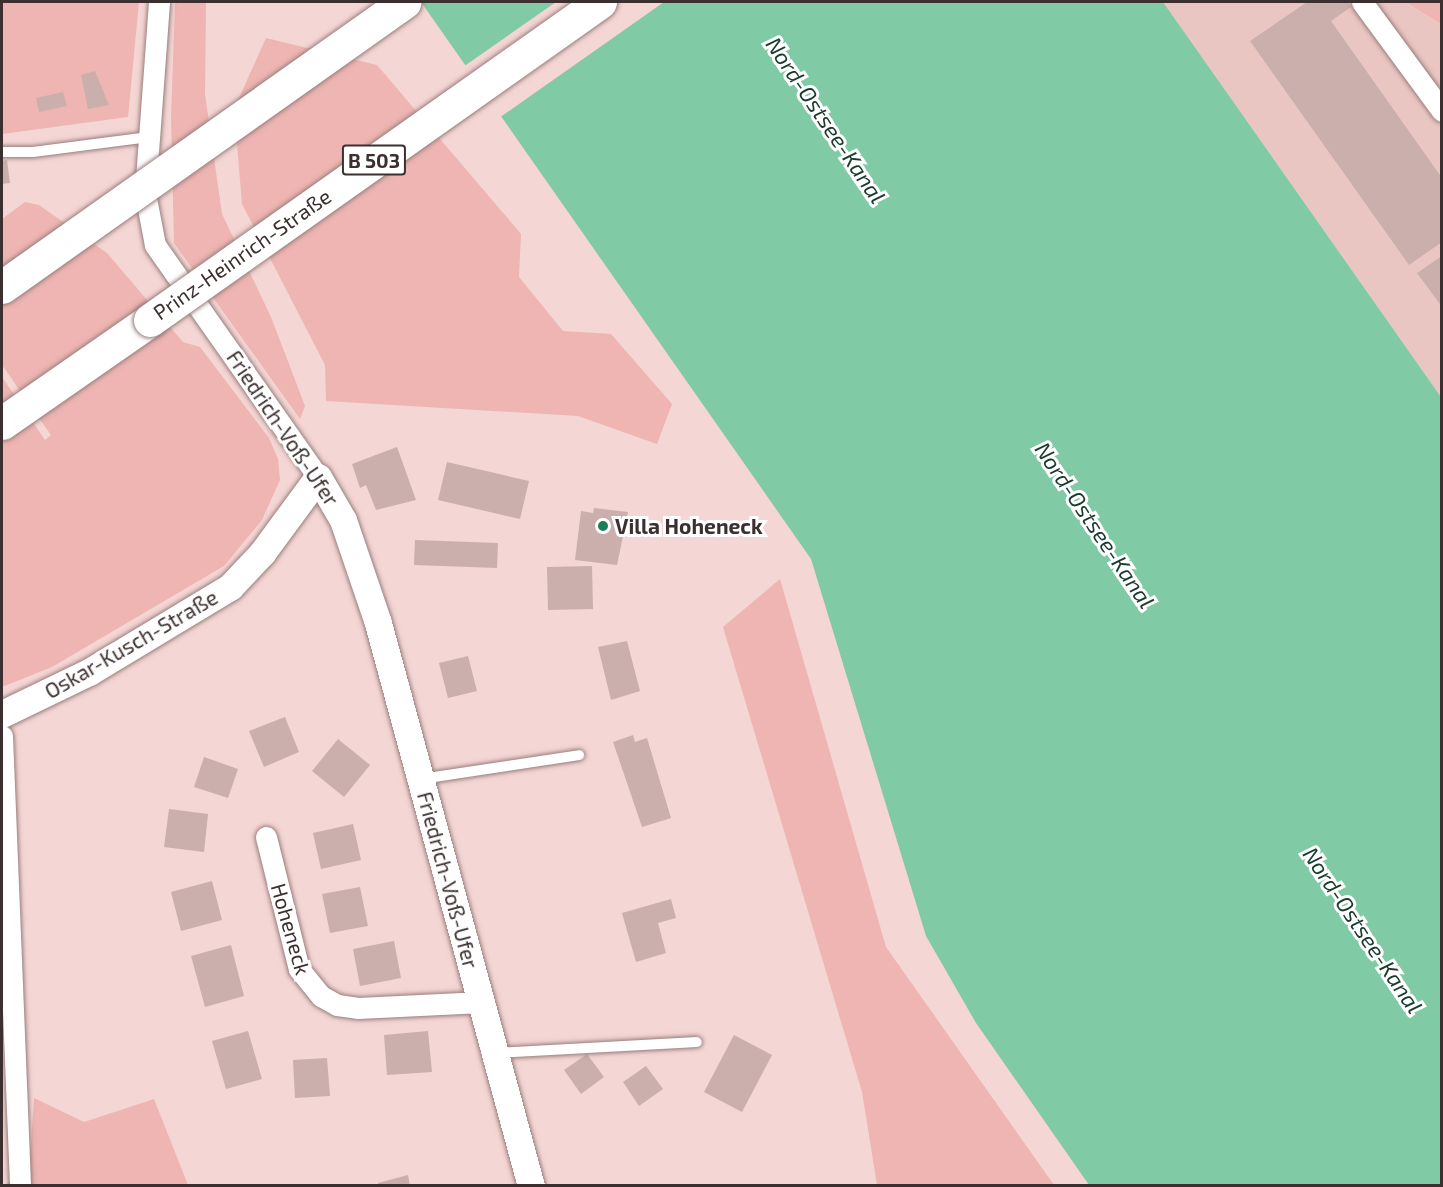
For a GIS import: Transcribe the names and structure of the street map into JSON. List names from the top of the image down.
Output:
{
  "streets": {
    "highway": ["B 503", "Prinz-Heinrich-Straße"],
    "street": ["Friedrich-Voß-Ufer", "Oskar-Kusch-Straße", "Hoheneck"]
  },
  "crossings": [
    ["Friedrich-Voß-Ufer", "Oskar-Kusch-Straße"],
    ["Friedrich-Voß-Ufer", "Hoheneck"]
  ],
  "water": ["Nord-Ostsee-Kanal"],
  "places": ["Villa Hoheneck"]
}
